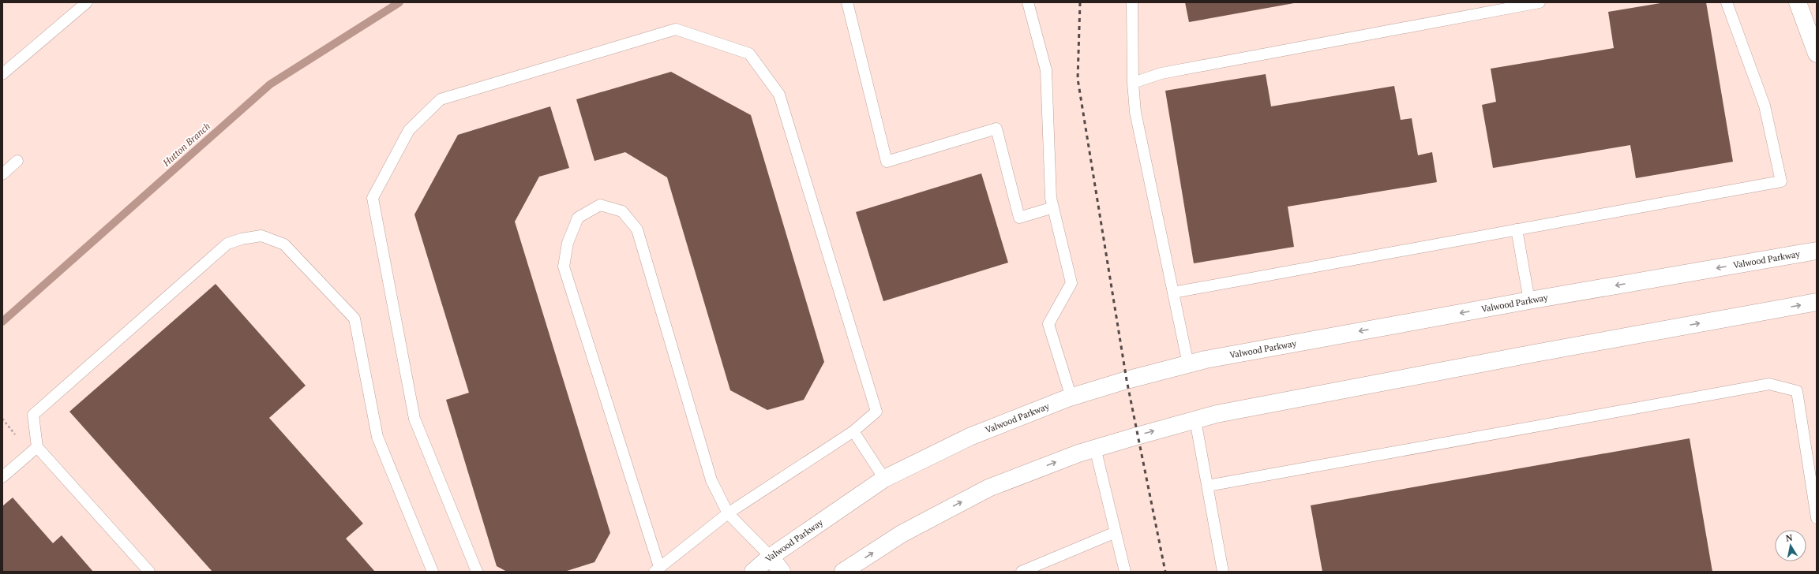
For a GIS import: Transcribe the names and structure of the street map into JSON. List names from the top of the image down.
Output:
{
  "streets": {
    "main road": ["Valwood Parkway"]
  },
  "water": ["Hutton Branch"],
  "north": "top"
}
